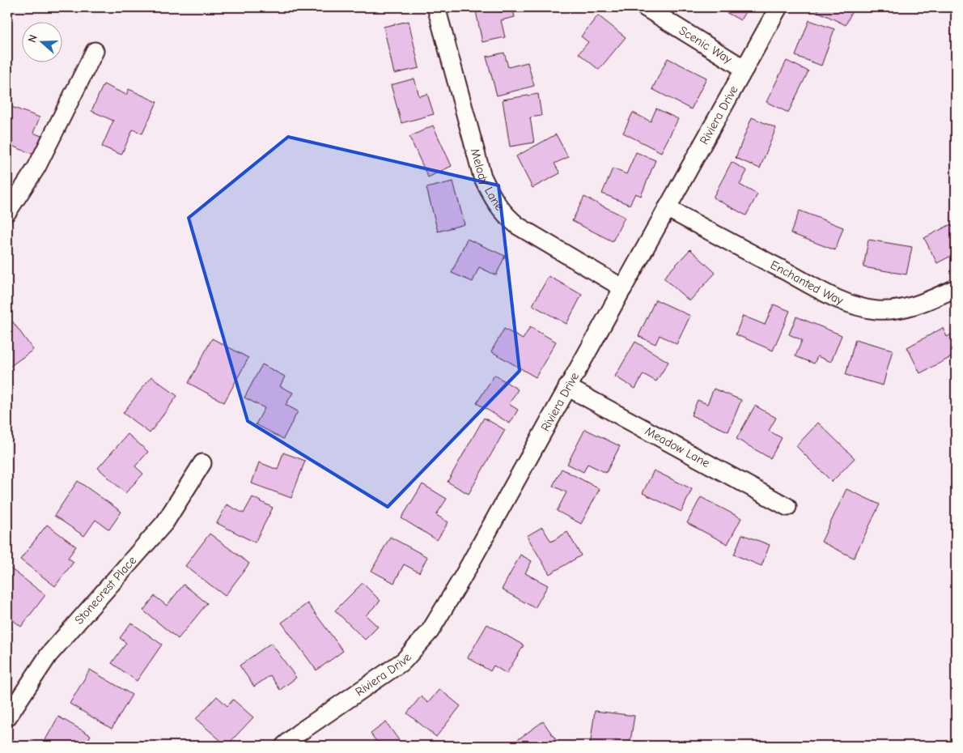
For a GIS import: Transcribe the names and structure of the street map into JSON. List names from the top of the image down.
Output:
{
  "streets": {
    "street": [
      "Scenic Way",
      "Riviera Drive",
      "Melody Lane",
      "Enchanted Way",
      "Meadow Lane",
      "Stonecrest Place"
    ]
  },
  "crossings": [
    ["Scenic Way", "Riviera Drive"],
    ["Riviera Drive", "Melody Lane"],
    ["Riviera Drive", "Enchanted Way"],
    ["Riviera Drive", "Meadow Lane"]
  ],
  "north": "left"
}
